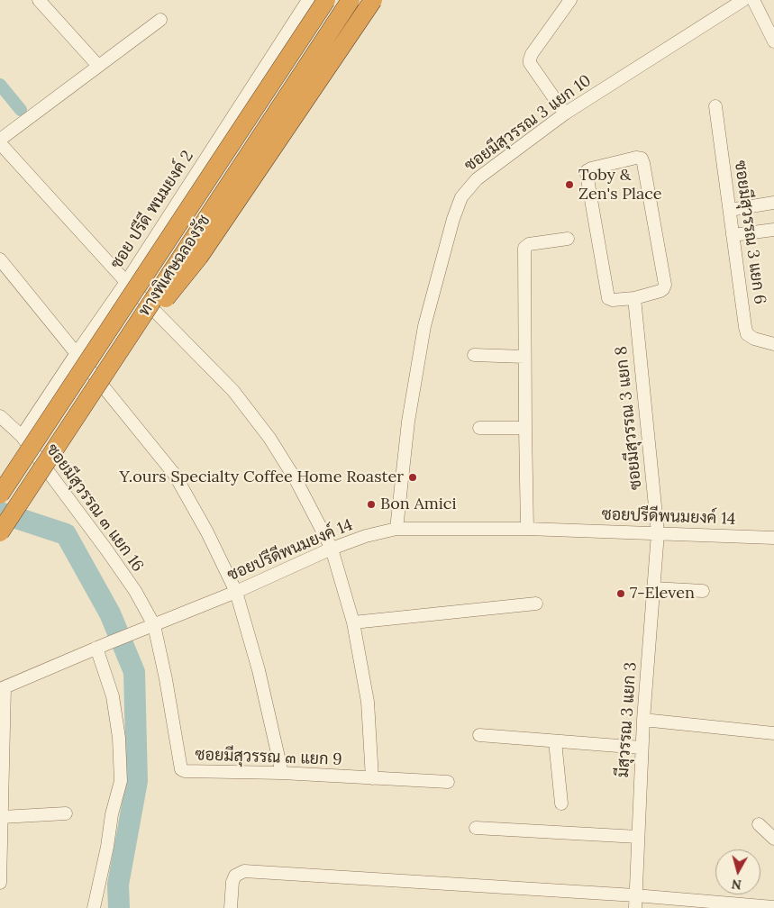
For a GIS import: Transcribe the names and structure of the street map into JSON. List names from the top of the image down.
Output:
{
  "streets": {
    "highway": ["ทางพิเศษฉลองรัช"],
    "street": [
      "ซอยมีสุวรรณ 3 แยก 10",
      "ซอย ปรีดี พนมยงค์ 2",
      "ซอยมีสุวรรณ 3 แยก 6",
      "ซอยมีสุวรรณ 3 แยก 8",
      "ซอยมีสุวรรณ ๓ แยก 16",
      "ซอยปรีดีพนมยงค์ 14",
      "มีสุวรรณ 3 แยก 3",
      "ซอยมีสุวรรณ ๓ แยก 9"
    ]
  },
  "crossings": [
    ["ซอยมีสุวรรณ 3 แยก 10", "ซอยปรีดีพนมยงค์ 14"],
    ["ซอย ปรีดี พนมยงค์ 2", "ซอยมีสุวรรณ ๓ แยก 16"],
    ["ซอยมีสุวรรณ 3 แยก 8", "ซอยปรีดีพนมยงค์ 14"],
    ["ซอยมีสุวรรณ 3 แยก 8", "มีสุวรรณ 3 แยก 3"],
    ["ซอยมีสุวรรณ ๓ แยก 16", "ซอยปรีดีพนมยงค์ 14"],
    ["ซอยมีสุวรรณ ๓ แยก 16", "ซอยมีสุวรรณ ๓ แยก 9"],
    ["ซอยปรีดีพนมยงค์ 14", "มีสุวรรณ 3 แยก 3"],
    ["ซอยปรีดีพนมยงค์ 14", "ซอยมีสุวรรณ ๓ แยก 9"]
  ],
  "places": [
    "Toby & Zen's Place",
    "Y.ours Specialty Coffee Home Roaster",
    "Bon Amici",
    "7-Eleven"
  ],
  "north": "bottom"
}
